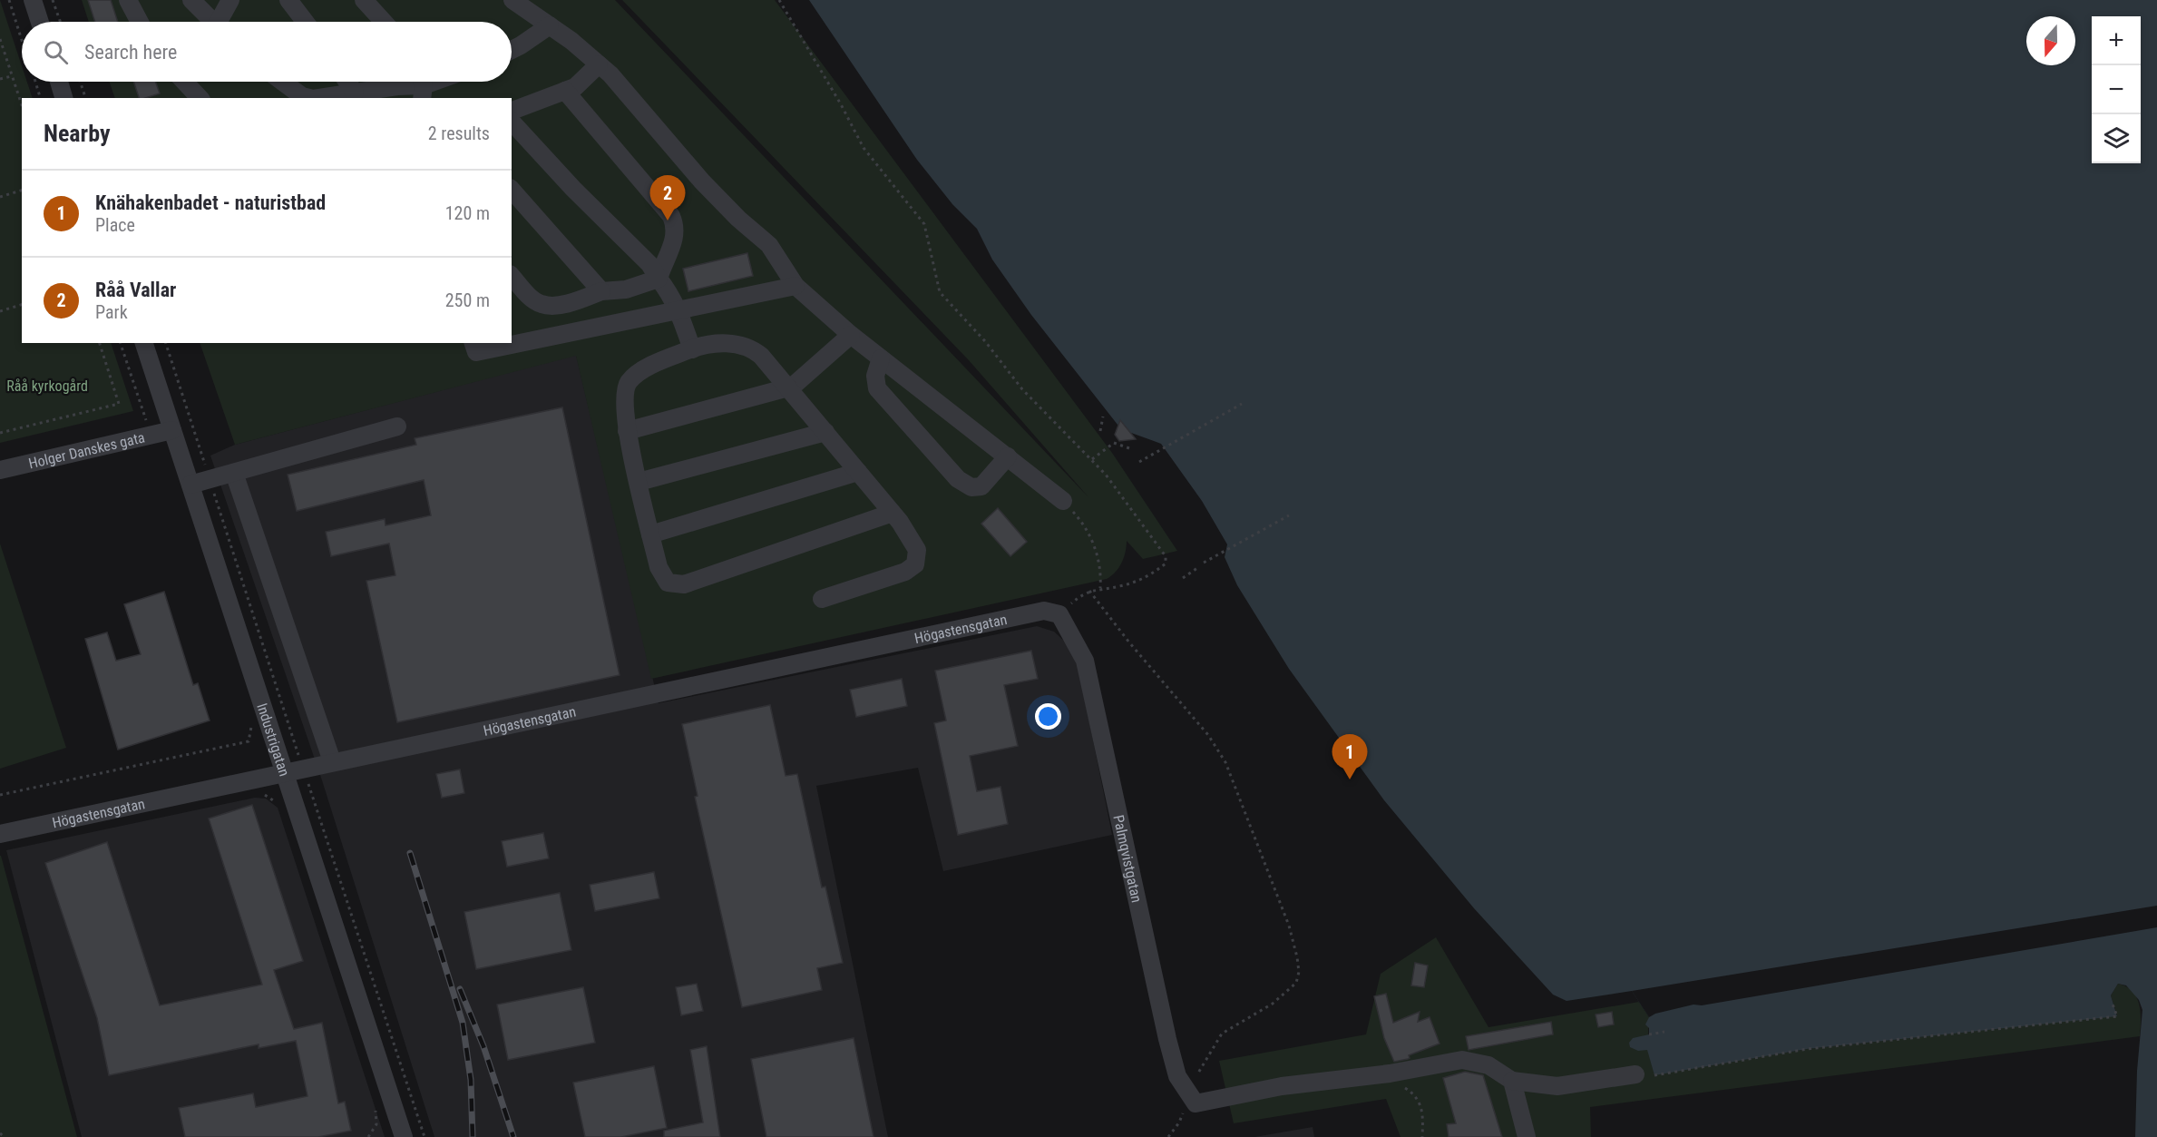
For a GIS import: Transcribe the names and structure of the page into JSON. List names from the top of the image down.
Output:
{
  "streets": {
    "street": [
      "Holger Danskes gata",
      "Högastensgatan",
      "Industrigatan",
      "Palmqvistgatan"
    ]
  },
  "crossings": [
    ["Holger Danskes gata", "Industrigatan"],
    ["Högastensgatan", "Industrigatan"],
    ["Högastensgatan", "Palmqvistgatan"]
  ],
  "parks": ["Råå kyrkogård"],
  "north": "bottom",
  "page": {
    "map_buttons": ["+", "−"],
    "search": "Search here",
    "heading": ["Nearby", "2 results"],
    "list": [
      {
        "mark": "1",
        "name": "Knähakenbadet - naturistbad",
        "note": "Place",
        "value": "120 m"
      },
      {
        "mark": "2",
        "name": "Råå Vallar",
        "note": "Park",
        "value": "250 m"
      }
    ],
    "pins": ["2", "1"]
  }
}
